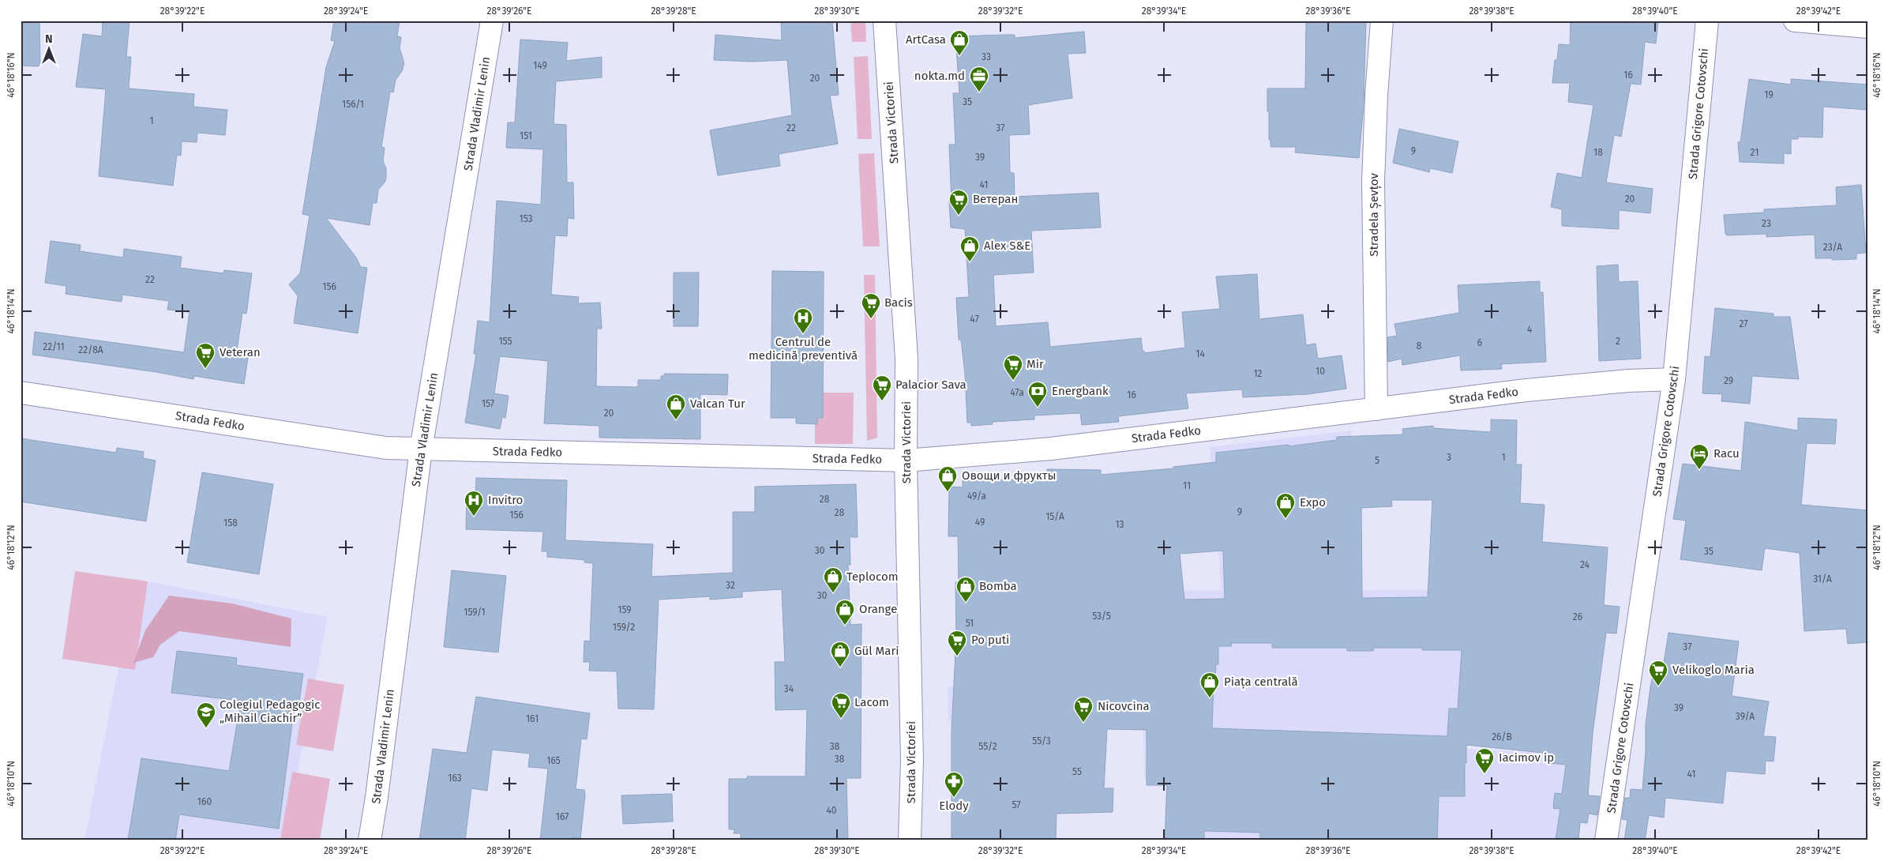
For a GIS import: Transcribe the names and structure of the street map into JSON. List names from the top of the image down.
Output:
{
  "streets": {
    "street": [
      "Strada Vladimir Lenin",
      "Strada Grigore Cotovschi",
      "Strada Victoriei",
      "Stradela Șevțov",
      "Strada Fedko"
    ]
  },
  "crossings": [
    ["Strada Vladimir Lenin", "Strada Fedko"],
    ["Strada Grigore Cotovschi", "Strada Fedko"],
    ["Strada Victoriei", "Strada Fedko"],
    ["Stradela Șevțov", "Strada Fedko"]
  ],
  "places": {
    "shop": [
      "ArtCasa",
      "Alex S&E",
      "Valcan Tur",
      "Овощи и фрукты",
      "Expo",
      "Teplocom",
      "Bomba",
      "Orange",
      "Gül Mari",
      "Piața centrală"
    ],
    "office": ["nokta.md"],
    "supermarket": [
      "Ветеран",
      "Bacis",
      "Veteran",
      "Mir",
      "Palacior Sava",
      "Po puti",
      "Velikoglo Maria",
      "Lacom",
      "Nicovcina",
      "Iacimov ip"
    ],
    "hospital": ["Centrul de medicină preventivă", "Invitro"],
    "bank": ["Energbank"],
    "hotel": ["Racu"],
    "school or university": ["Colegiul Pedagogic „Mihail Ciachir”"],
    "pharmacy": ["Elody"]
  },
  "house_numbers": [
    "33",
    "149",
    "16",
    "20",
    "19",
    "35",
    "156/1",
    "1",
    "22",
    "37",
    "151",
    "9",
    "18",
    "21",
    "39",
    "41",
    "20",
    "153",
    "23",
    "23/A",
    "22",
    "156",
    "47",
    "27",
    "4",
    "155",
    "2",
    "6",
    "8",
    "22/11",
    "22/8A",
    "14",
    "10",
    "12",
    "29",
    "47a",
    "16",
    "157",
    "20",
    "3",
    "1",
    "5",
    "11",
    "49/a",
    "28",
    "9",
    "28",
    "156",
    "15/A",
    "49",
    "158",
    "13",
    "30",
    "35",
    "24",
    "31/A",
    "32",
    "30",
    "159",
    "159/1",
    "53/5",
    "26",
    "51",
    "159/2",
    "37",
    "34",
    "39",
    "39/A",
    "161",
    "26/B",
    "55/3",
    "38",
    "55/2",
    "38",
    "165",
    "55",
    "41",
    "163",
    "160",
    "57",
    "40",
    "167"
  ],
  "north": "top",
  "coordinates": [
    "28°39'22\"E",
    "28°39'24\"E",
    "28°39'26\"E",
    "28°39'28\"E",
    "28°39'30\"E",
    "28°39'32\"E",
    "28°39'34\"E",
    "28°39'36\"E",
    "28°39'38\"E",
    "28°39'40\"E",
    "28°39'42\"E",
    "46°18'16\"N",
    "46°18'14\"N",
    "46°18'12\"N",
    "46°18'10\"N"
  ]
}
